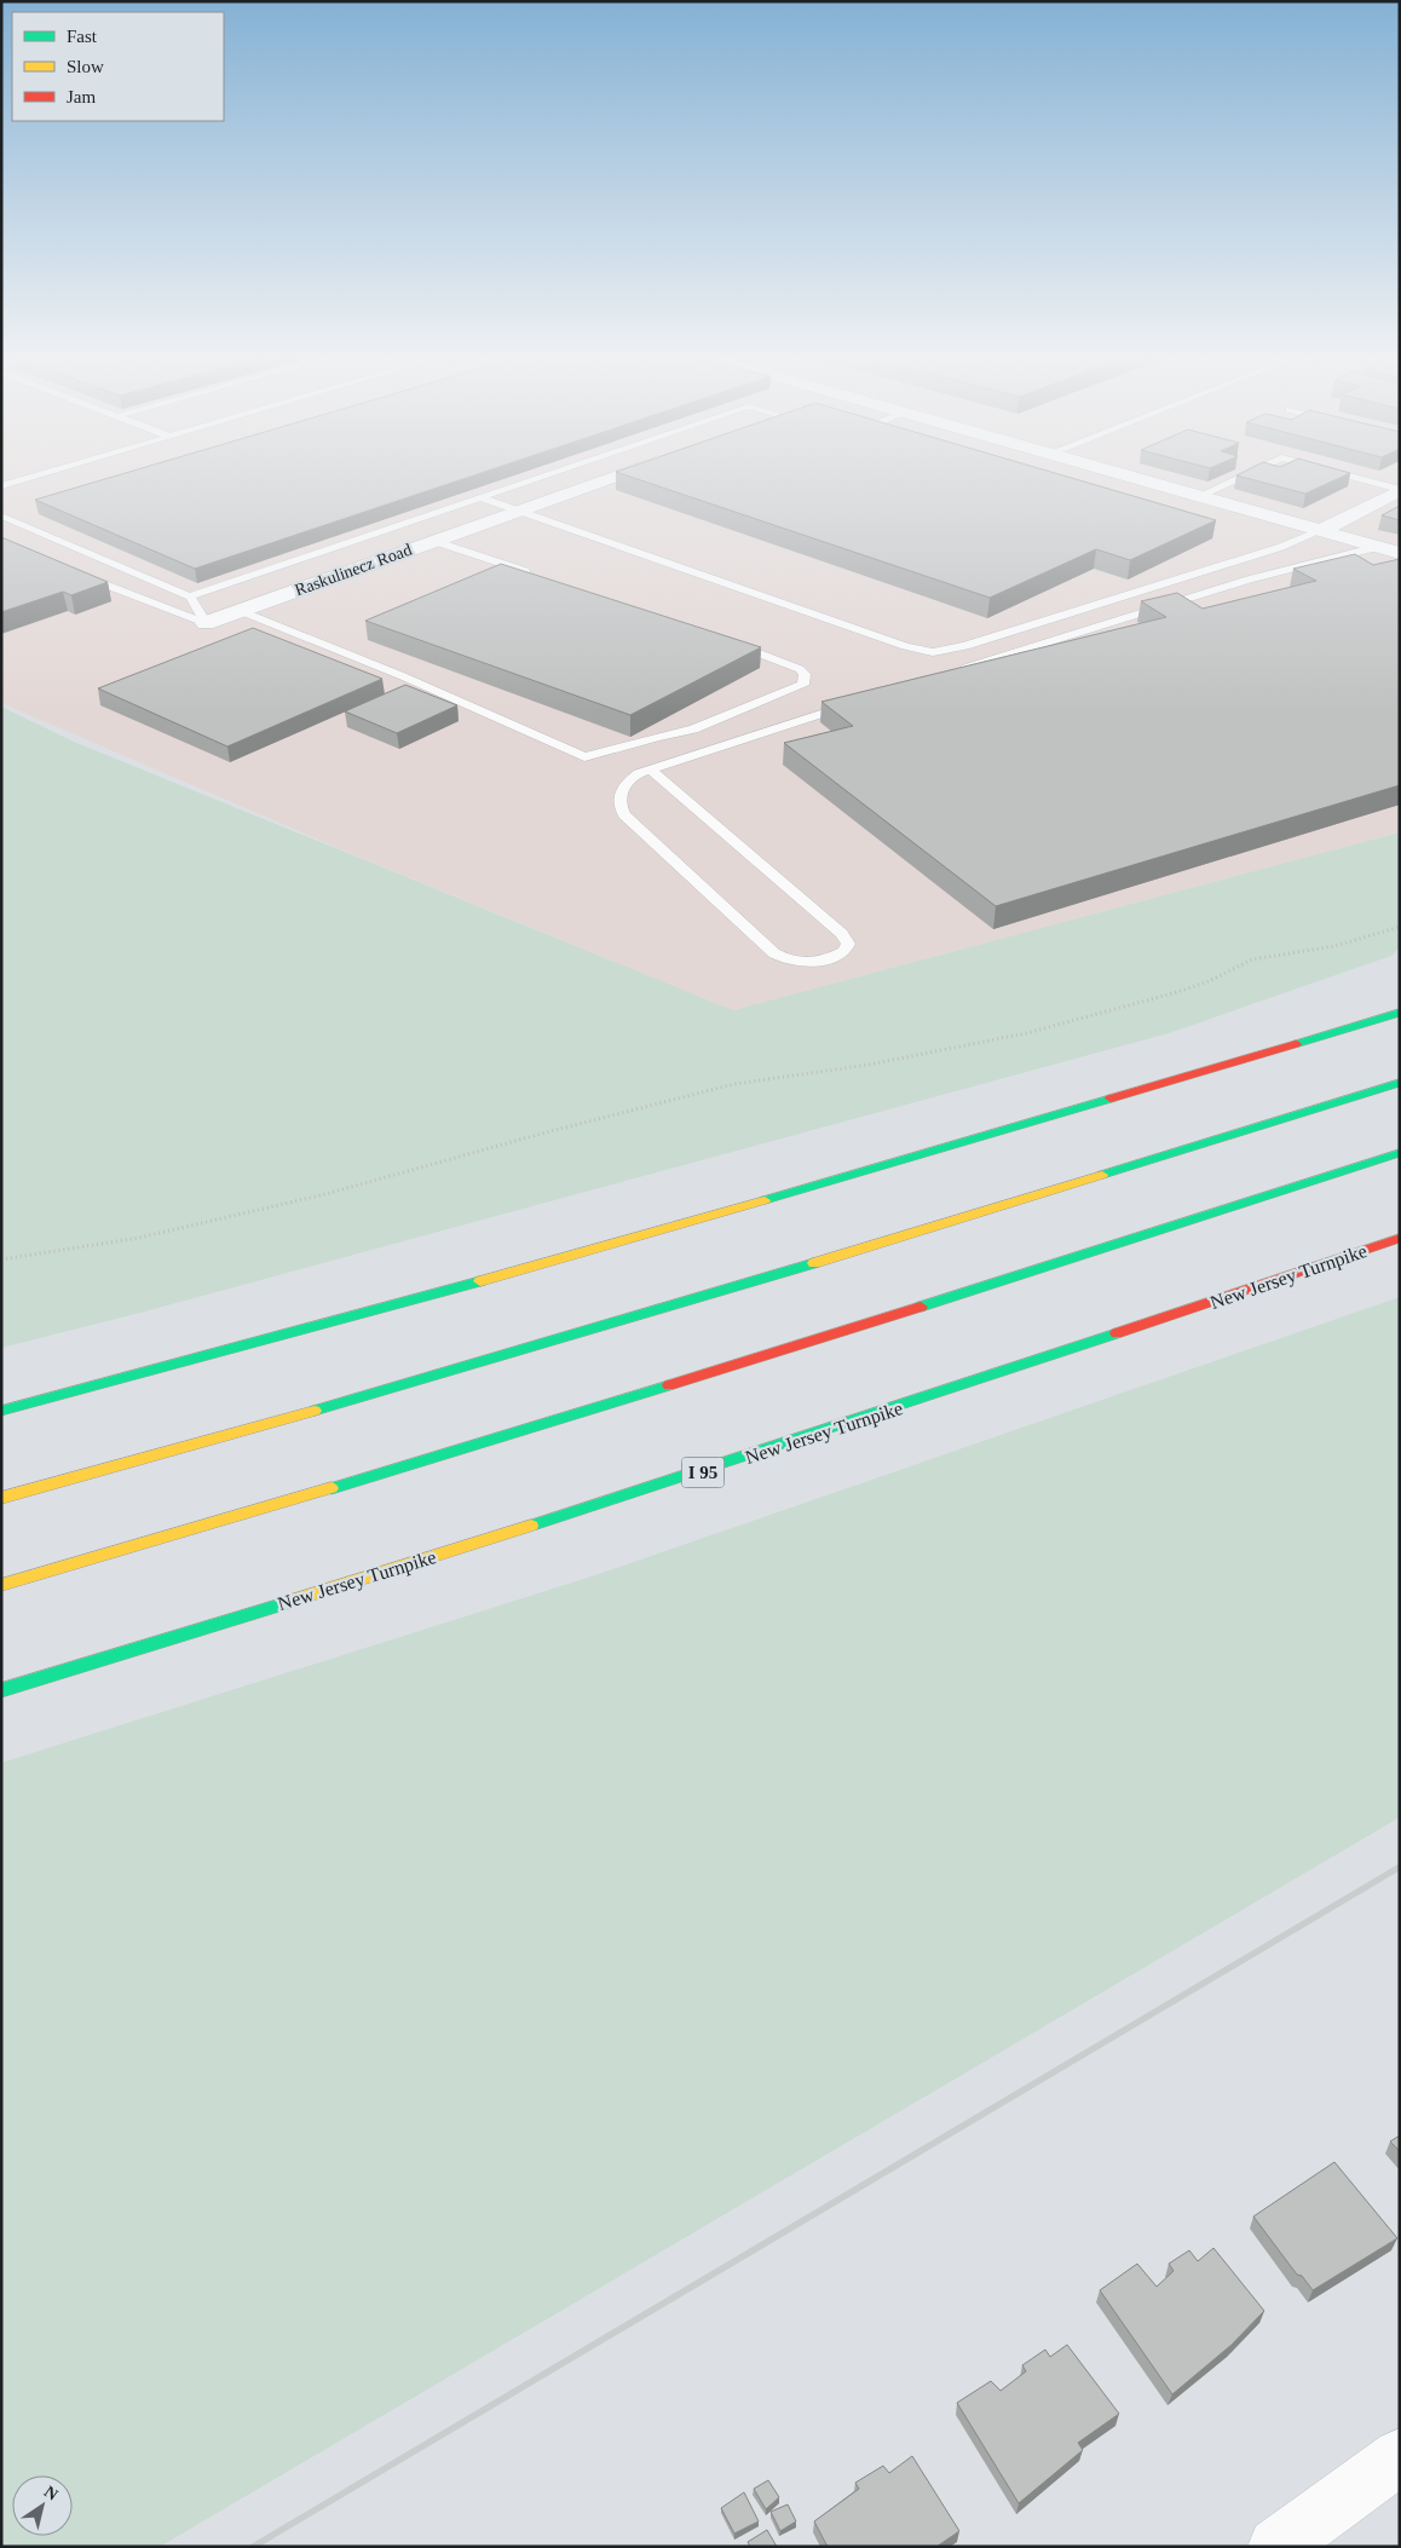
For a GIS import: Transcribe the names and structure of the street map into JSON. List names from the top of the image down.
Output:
{
  "streets": {
    "highway": ["New Jersey Turnpike", "I 95"],
    "street": ["Raskulinecz Road"]
  },
  "legend": ["Fast", "Slow", "Jam"],
  "north": "top right"
}
